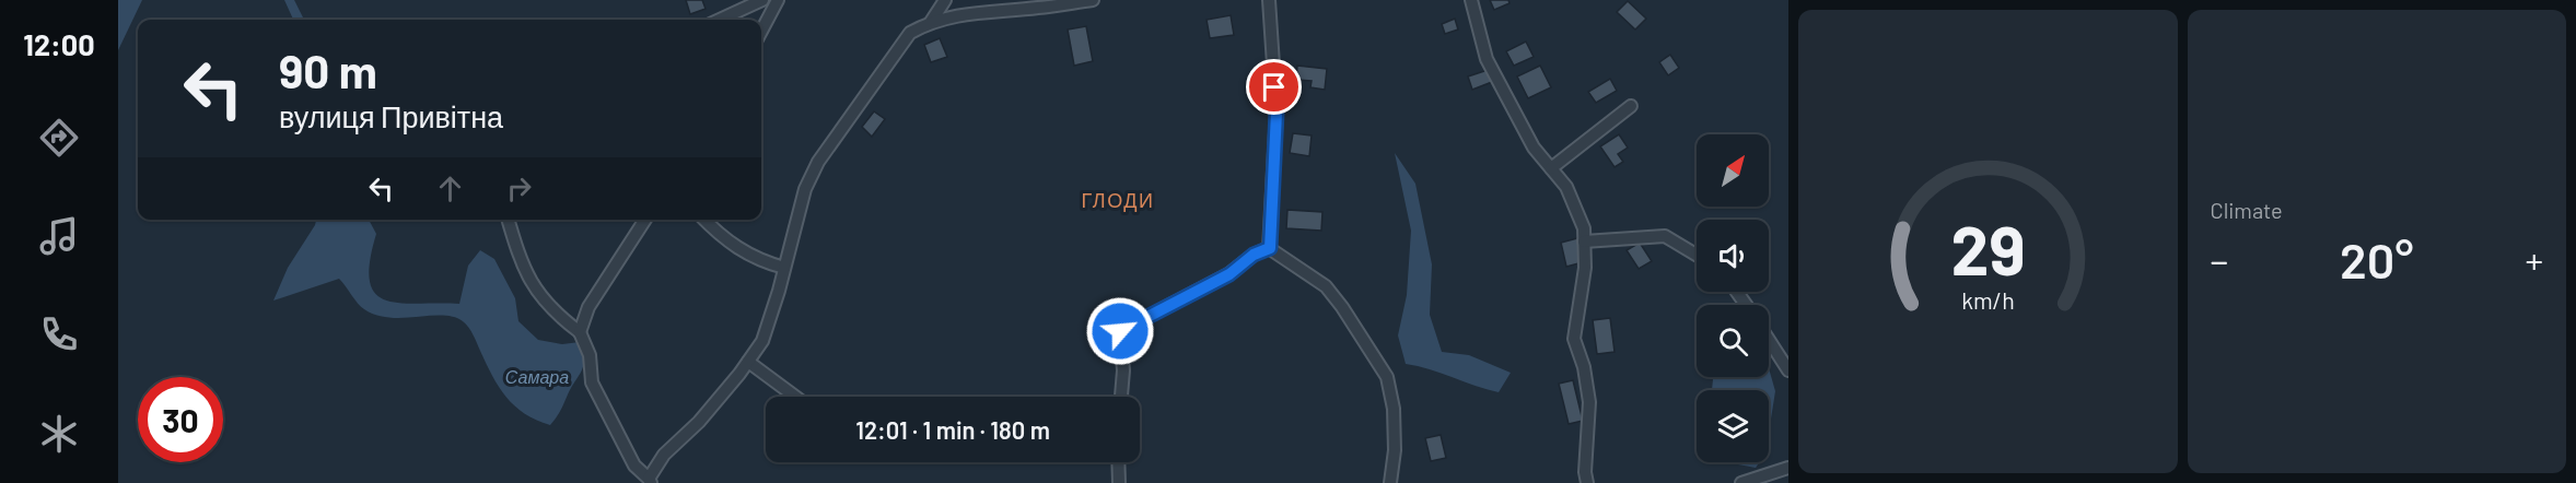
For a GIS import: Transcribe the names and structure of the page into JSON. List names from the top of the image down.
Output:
{
  "districts": ["ГЛОДИ"],
  "water": ["Самара"],
  "north": "top right",
  "page": {
    "tabs": "12:00",
    "tile": "Climate",
    "turn": ["90 m", "вулиця Привітна"],
    "heat": ["−", "20°", "+"],
    "limit": "30",
    "trip": "12:01 · 1 min · 180 m",
    "gauge": ["29", "km/h"]
  }
}
